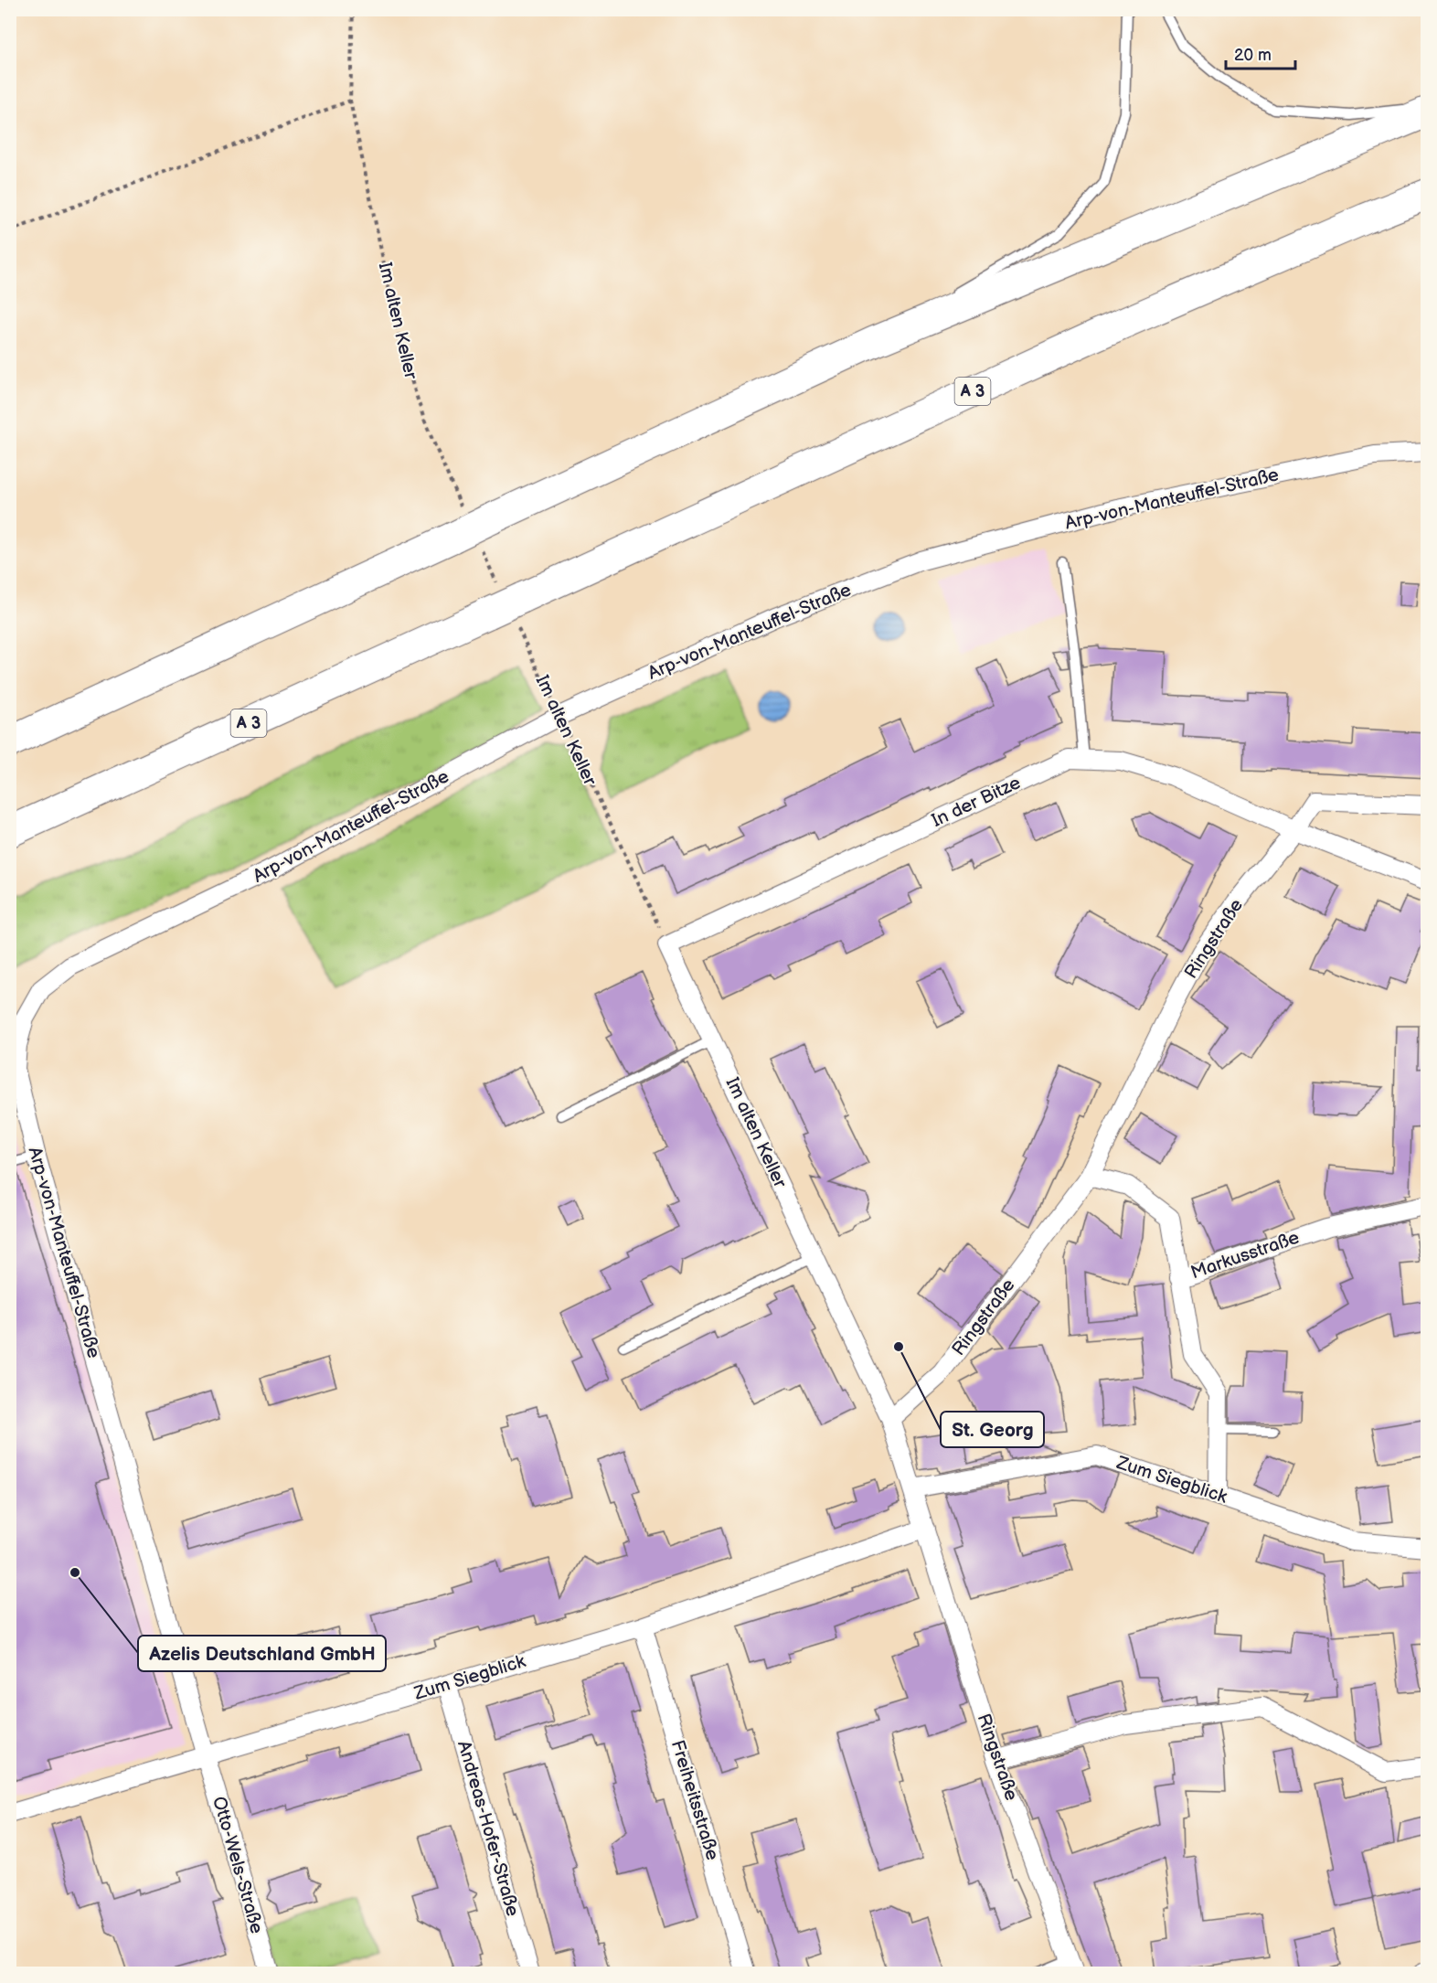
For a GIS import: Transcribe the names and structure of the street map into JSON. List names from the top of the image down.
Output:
{
  "streets": {
    "highway": ["A 3"],
    "street": [
      "Im alten Keller",
      "Arp-von-Manteuffel-Straße",
      "In der Bitze",
      "Ringstraße",
      "Markusstraße",
      "Zum Siegblick",
      "Freiheitsstraße",
      "Andreas-Hofer-Straße",
      "Otto-Wels-Straße"
    ]
  },
  "crossings": [
    ["Im alten Keller", "Arp-von-Manteuffel-Straße"],
    ["Im alten Keller", "In der Bitze"],
    ["Im alten Keller", "Ringstraße"],
    ["Arp-von-Manteuffel-Straße", "Zum Siegblick"],
    ["Arp-von-Manteuffel-Straße", "Otto-Wels-Straße"],
    ["In der Bitze", "Ringstraße"],
    ["Ringstraße", "Markusstraße"],
    ["Ringstraße", "Zum Siegblick"],
    ["Zum Siegblick", "Freiheitsstraße"],
    ["Zum Siegblick", "Andreas-Hofer-Straße"],
    ["Zum Siegblick", "Otto-Wels-Straße"]
  ],
  "places": ["St. Georg", "Azelis Deutschland GmbH"],
  "scale_bar": "20 m"
}
